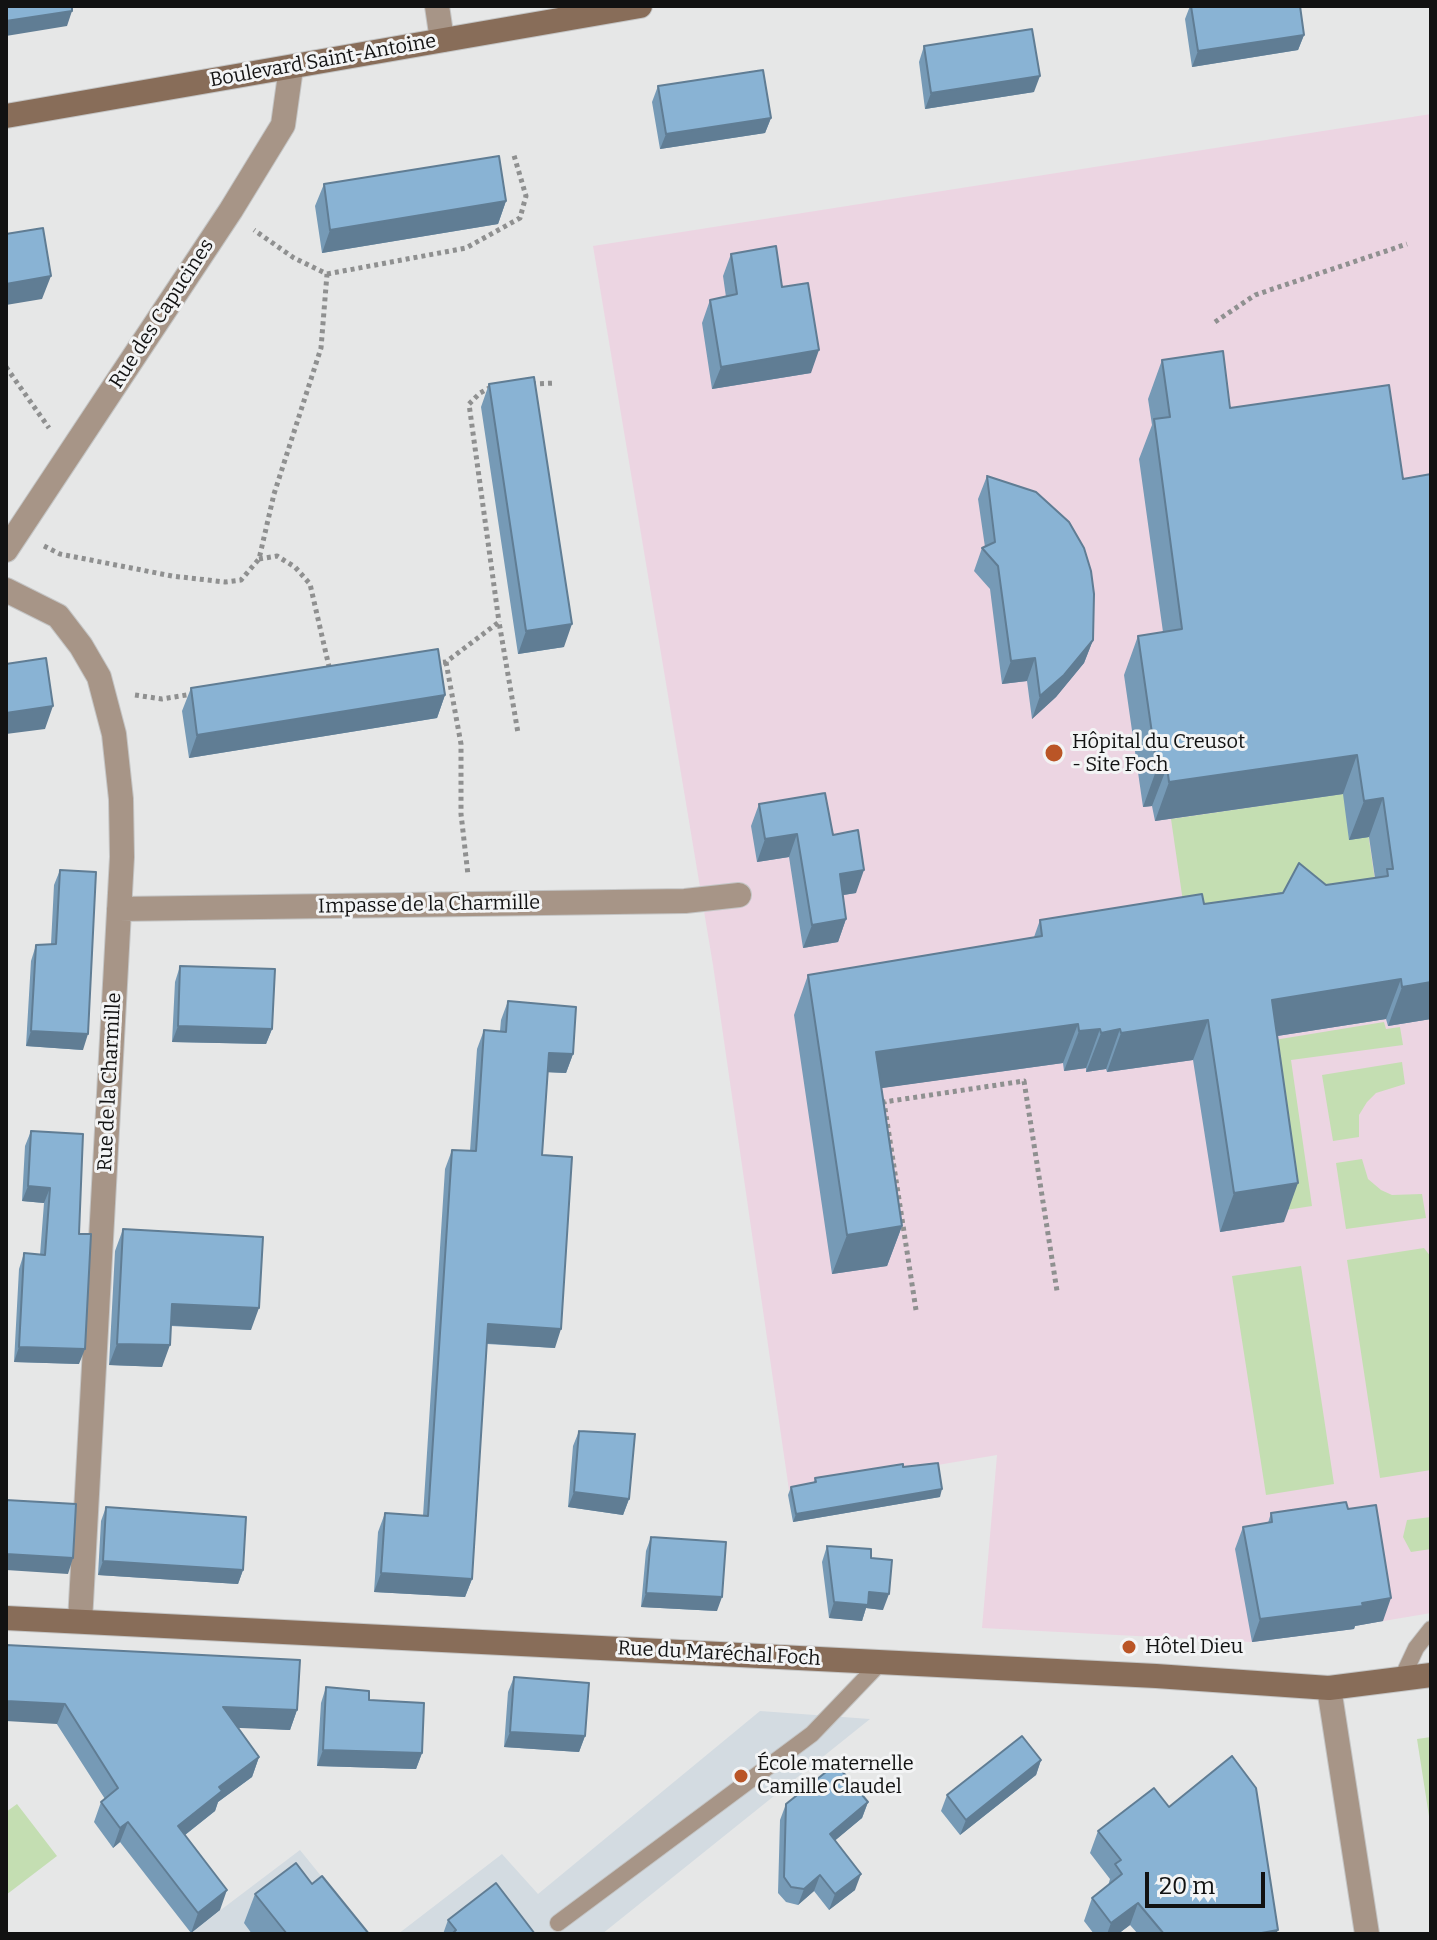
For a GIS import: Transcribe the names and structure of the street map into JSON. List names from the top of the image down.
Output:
{
  "streets": {
    "main road": ["Boulevard Saint-Antoine", "Rue du Maréchal Foch"],
    "street": ["Rue des Capucines", "Impasse de la Charmille", "Rue de la Charmille"]
  },
  "crossings": [
    ["Boulevard Saint-Antoine", "Rue des Capucines"],
    ["Impasse de la Charmille", "Rue de la Charmille"],
    ["Rue de la Charmille", "Rue du Maréchal Foch"]
  ],
  "places": ["Hôpital du Creusot - Site Foch", "Hôtel Dieu", "École maternelle Camille Claudel"],
  "scale_bar": "20 m"
}
